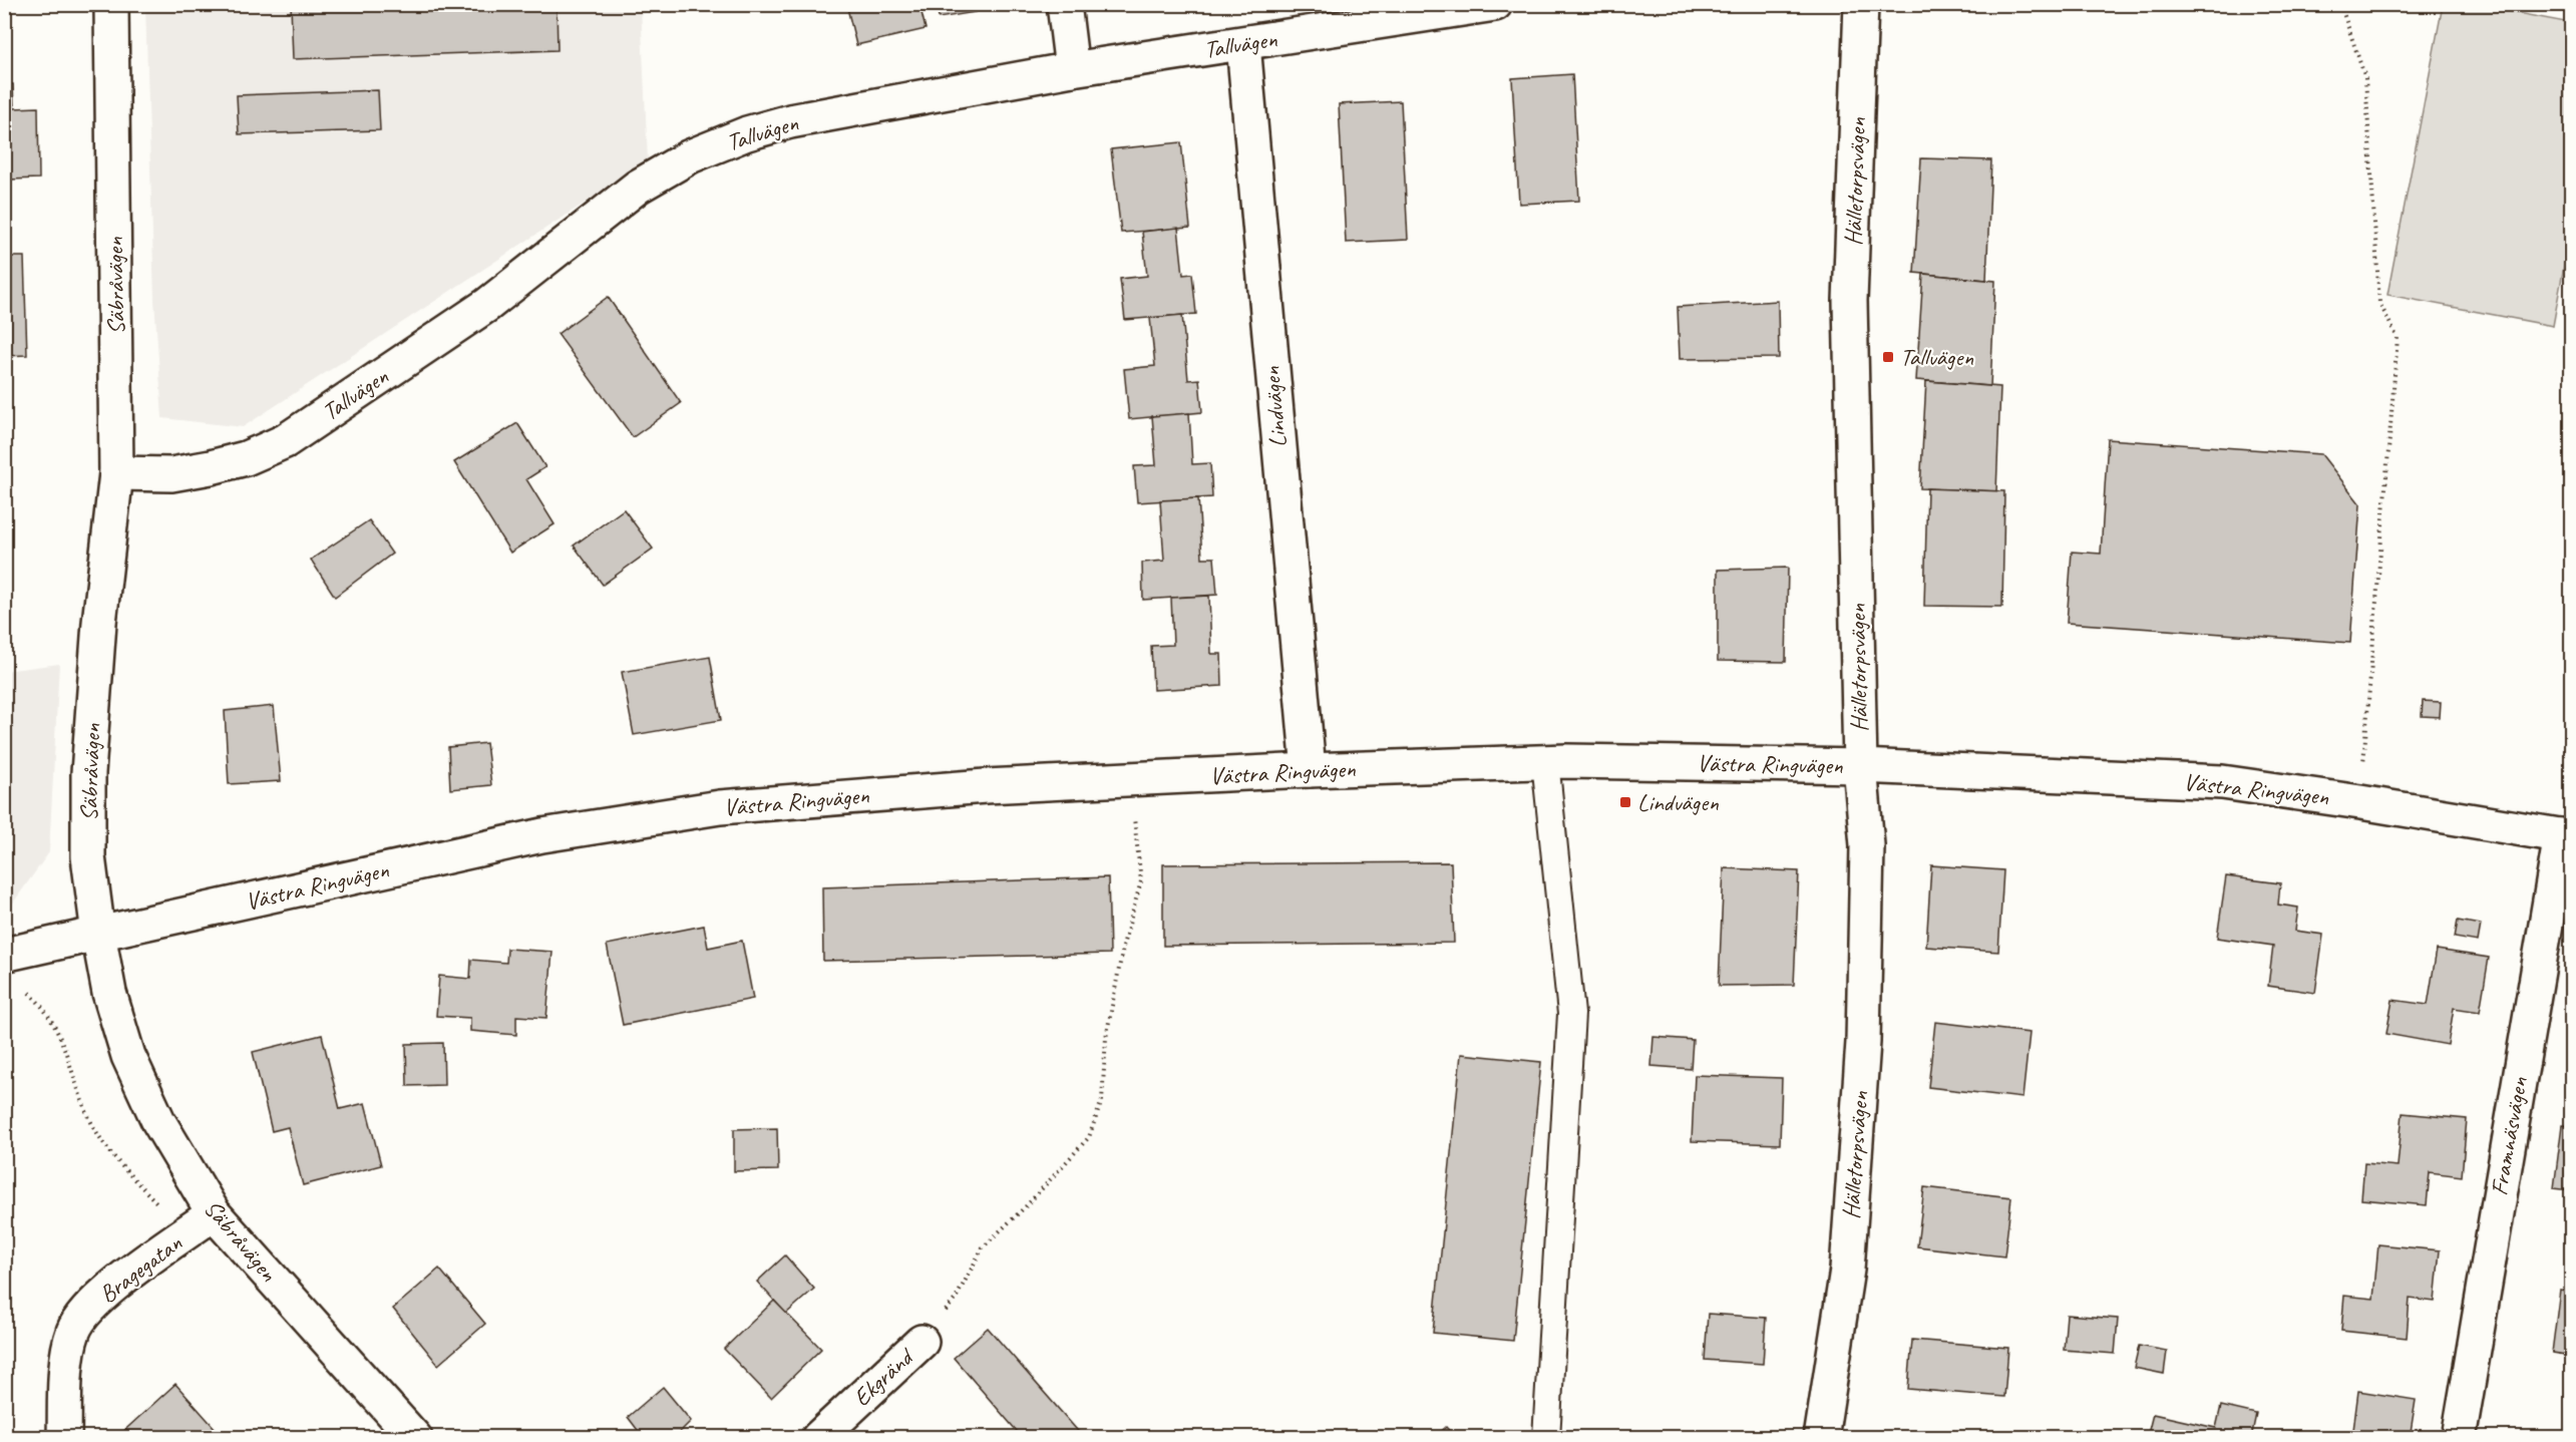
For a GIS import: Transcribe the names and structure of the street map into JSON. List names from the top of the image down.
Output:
{
  "streets": {
    "street": [
      "Tallvägen",
      "Hälletorpsvägen",
      "Säbråvägen",
      "Lindvägen",
      "Västra Ringvägen",
      "Framnäsvägen",
      "Bragegatan",
      "Ekgränd"
    ]
  },
  "crossings": [
    ["Tallvägen", "Säbråvägen"],
    ["Tallvägen", "Lindvägen"],
    ["Hälletorpsvägen", "Västra Ringvägen"],
    ["Säbråvägen", "Västra Ringvägen"],
    ["Säbråvägen", "Bragegatan"],
    ["Lindvägen", "Västra Ringvägen"],
    ["Västra Ringvägen", "Framnäsvägen"]
  ],
  "places": {
    "transit": ["Tallvägen", "Lindvägen"]
  }
}
